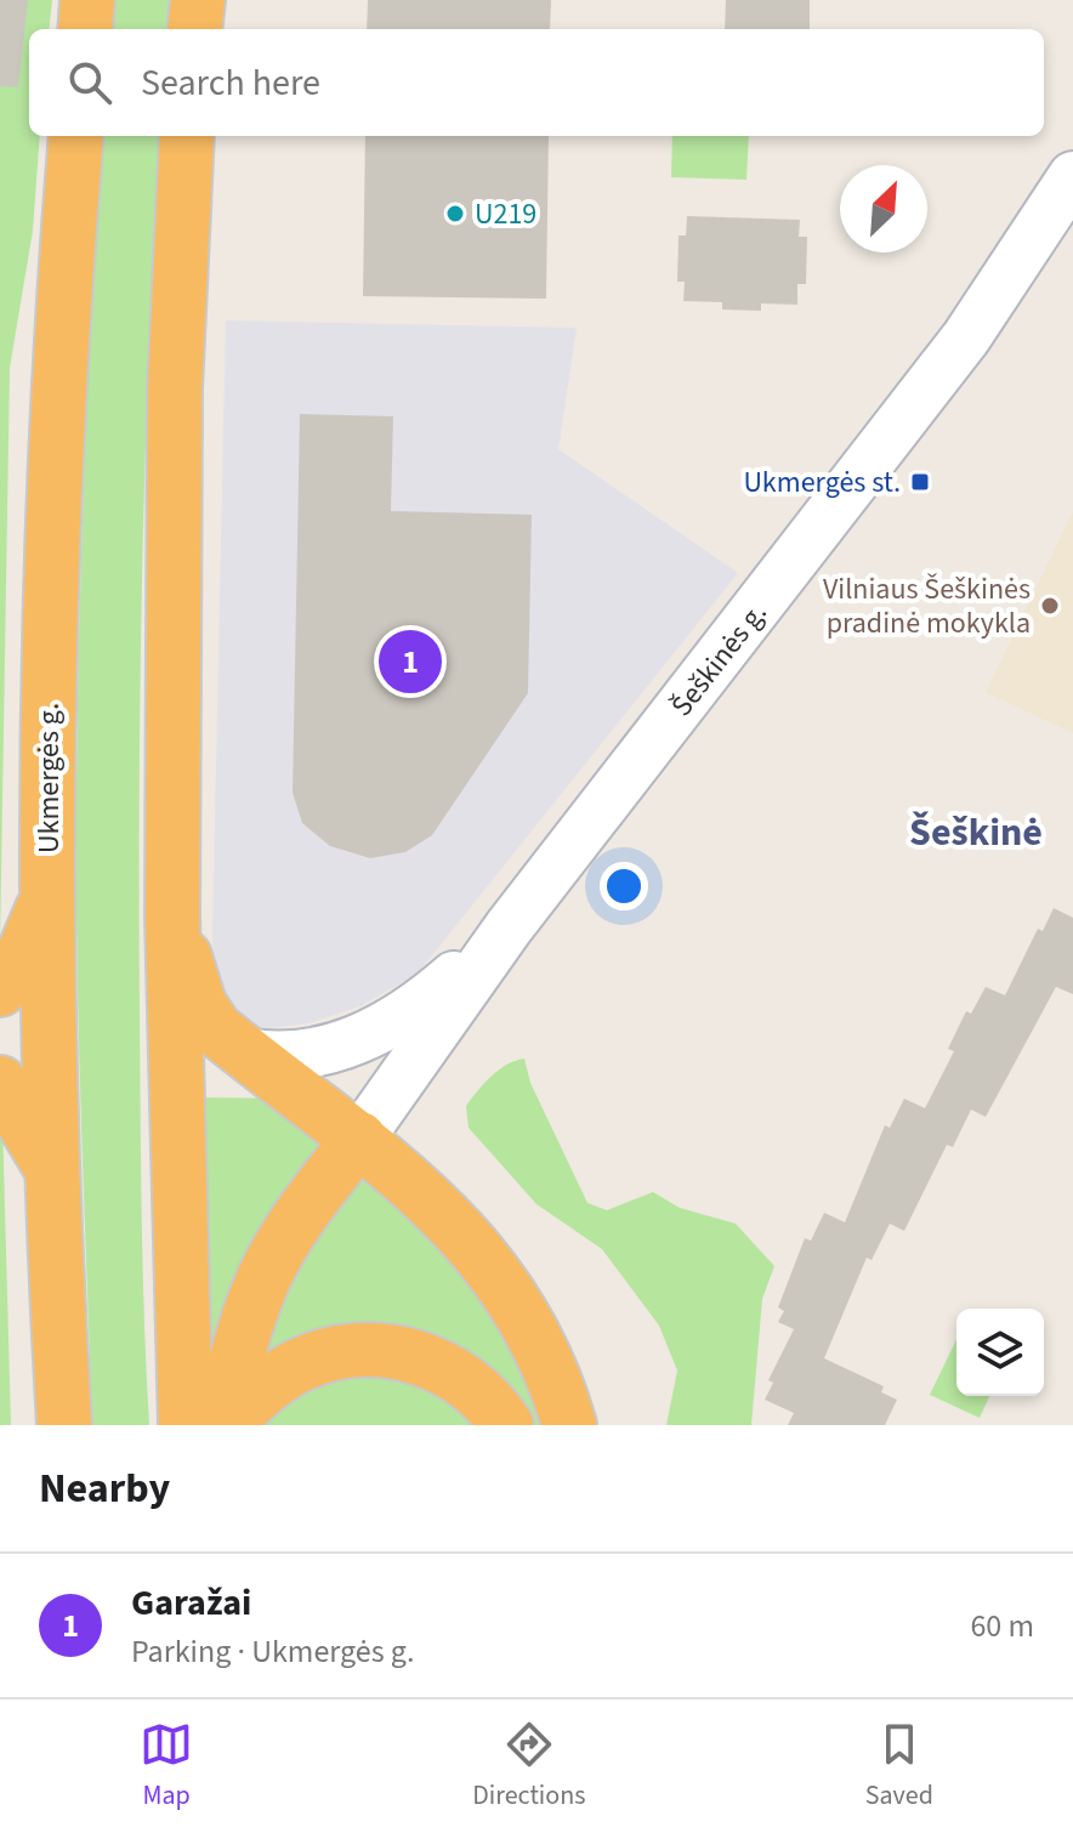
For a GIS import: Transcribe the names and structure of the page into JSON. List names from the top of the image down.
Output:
{
  "streets": {
    "highway": ["Ukmergės g."],
    "street": ["Šeškinės g."]
  },
  "districts": ["Šeškinė"],
  "places": {
    "other": ["U219", "Vilniaus Šeškinės pradinė mokykla"],
    "transit": ["Ukmergės st."]
  },
  "north": "top right",
  "page": {
    "search": "Search here",
    "pins": "1",
    "heading": "Nearby",
    "list": [
      {
        "mark": "1",
        "name": "Garažai",
        "note": "Parking · Ukmergės g.",
        "value": "60 m"
      }
    ],
    "nav": ["Map", "Directions", "Saved"]
  }
}
